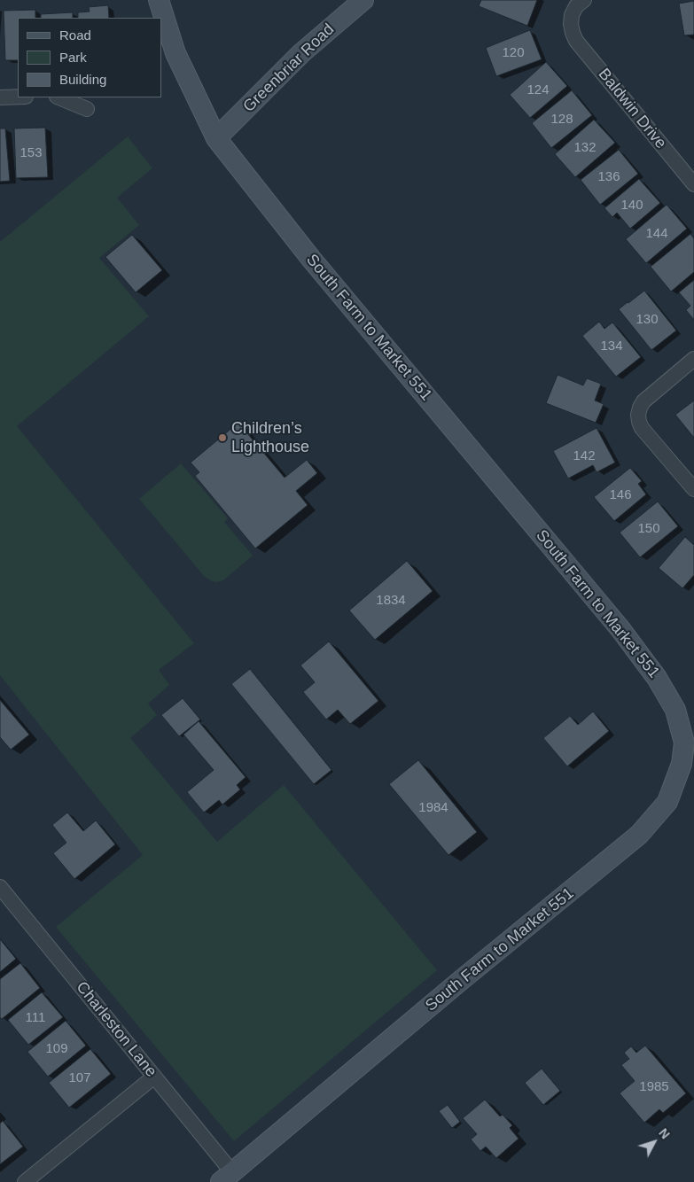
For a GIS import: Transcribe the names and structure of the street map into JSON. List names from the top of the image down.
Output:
{
  "streets": {
    "main road": ["Greenbriar Road", "South Farm to Market 551"],
    "street": ["Baldwin Drive", "Charleston Lane"]
  },
  "crossings": [
    ["Greenbriar Road", "South Farm to Market 551"],
    ["South Farm to Market 551", "Charleston Lane"]
  ],
  "places": ["Children’s Lighthouse"],
  "house_numbers": [
    "120",
    "124",
    "128",
    "132",
    "153",
    "136",
    "140",
    "144",
    "130",
    "134",
    "142",
    "146",
    "150",
    "1834",
    "1984",
    "111",
    "109",
    "107",
    "1985"
  ],
  "legend": ["Road", "Park", "Building"],
  "north": "top right"
}
